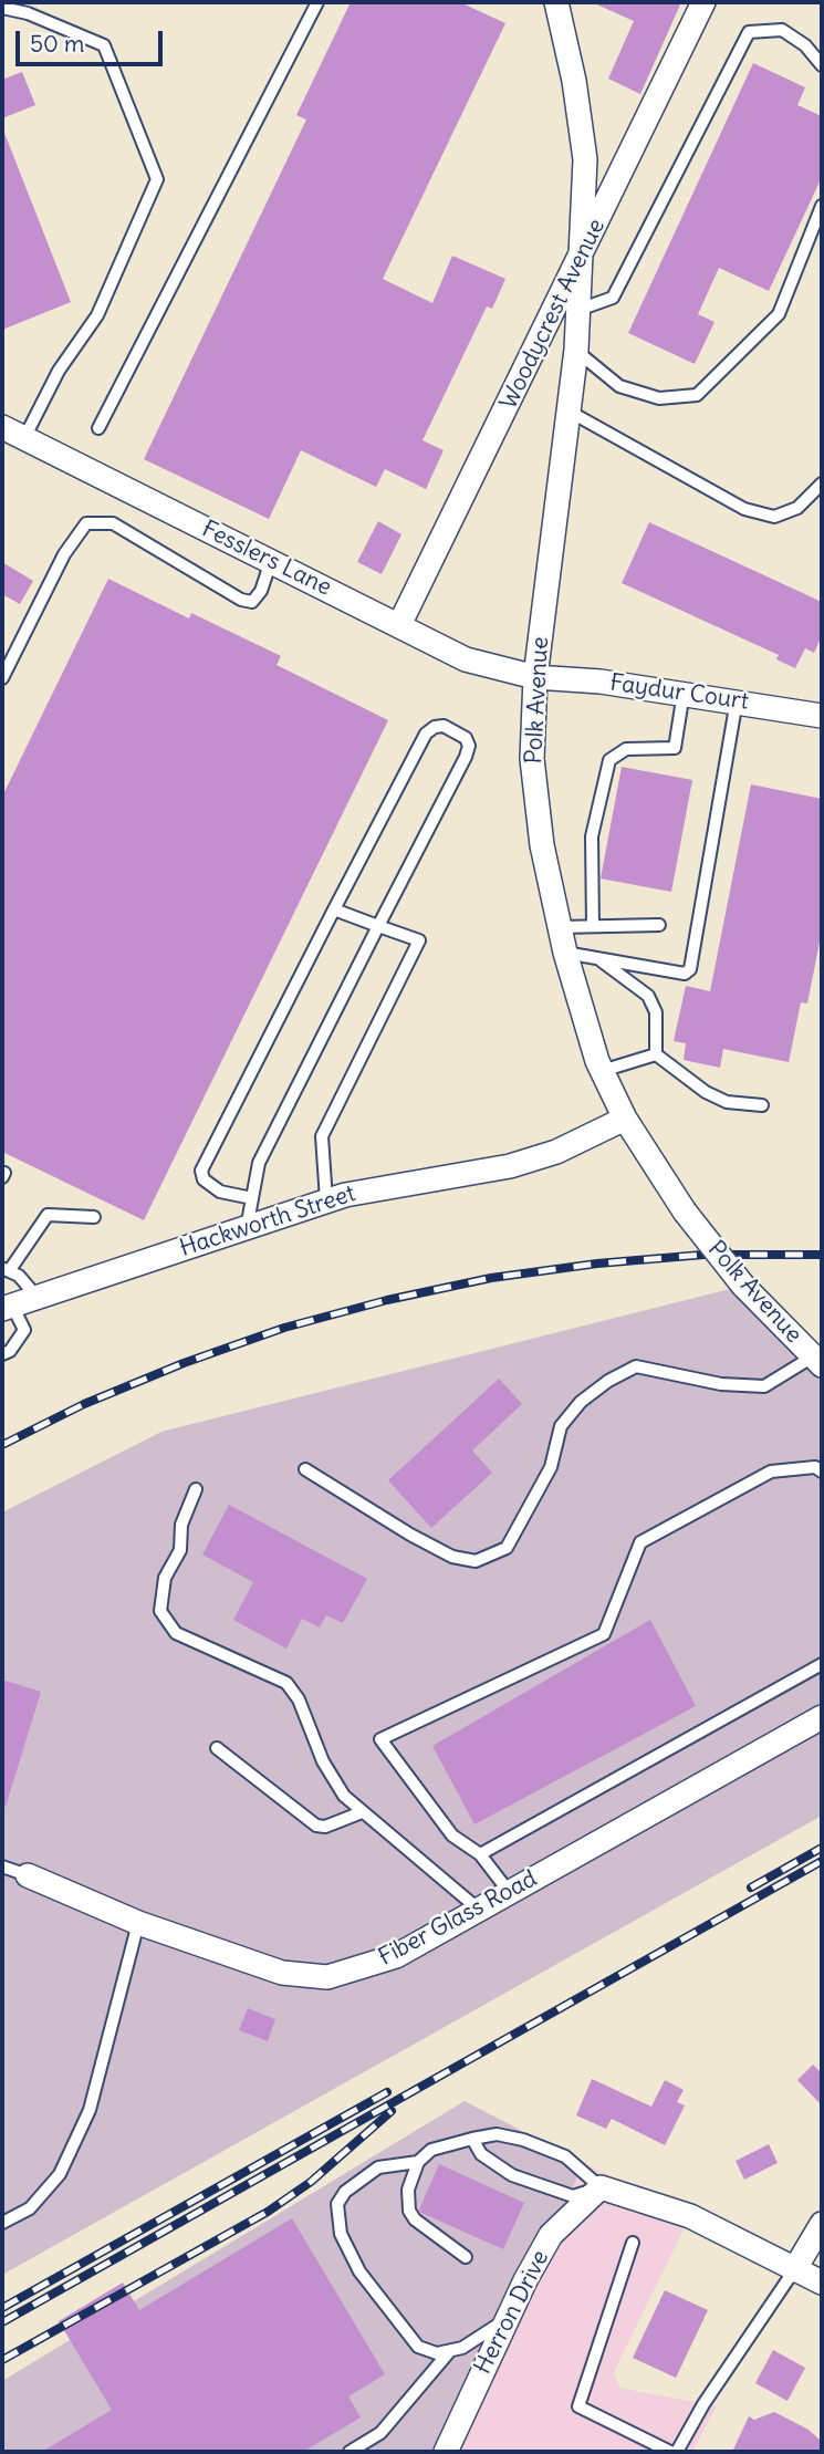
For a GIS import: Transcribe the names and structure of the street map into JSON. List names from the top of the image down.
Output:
{
  "streets": {
    "street": [
      "Woodycrest Avenue",
      "Fesslers Lane",
      "Faydur Court",
      "Polk Avenue",
      "Hackworth Street",
      "Fiber Glass Road",
      "Herron Drive"
    ]
  },
  "crossings": [
    ["Woodycrest Avenue", "Fesslers Lane"],
    ["Woodycrest Avenue", "Polk Avenue"],
    ["Fesslers Lane", "Faydur Court"],
    ["Fesslers Lane", "Polk Avenue"],
    ["Faydur Court", "Polk Avenue"],
    ["Polk Avenue", "Hackworth Street"]
  ],
  "scale_bar": "50 m"
}
